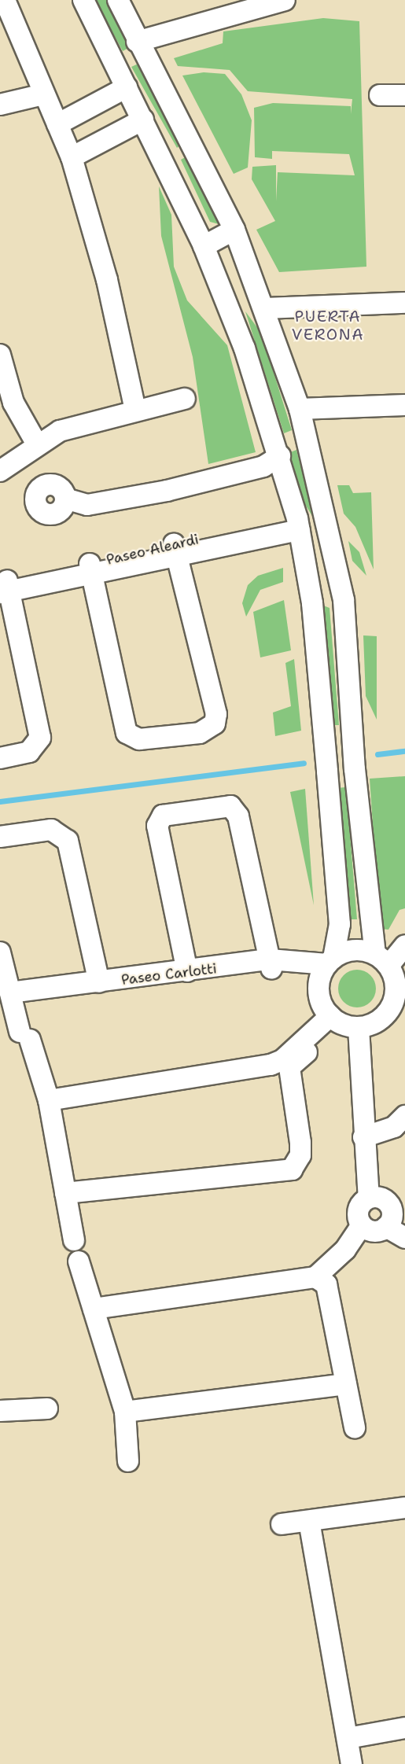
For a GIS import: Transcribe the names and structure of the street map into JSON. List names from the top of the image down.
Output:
{
  "streets": {
    "street": ["Paseo Aleardi", "Paseo Carlotti"]
  },
  "districts": ["PUERTA VERONA"]
}
